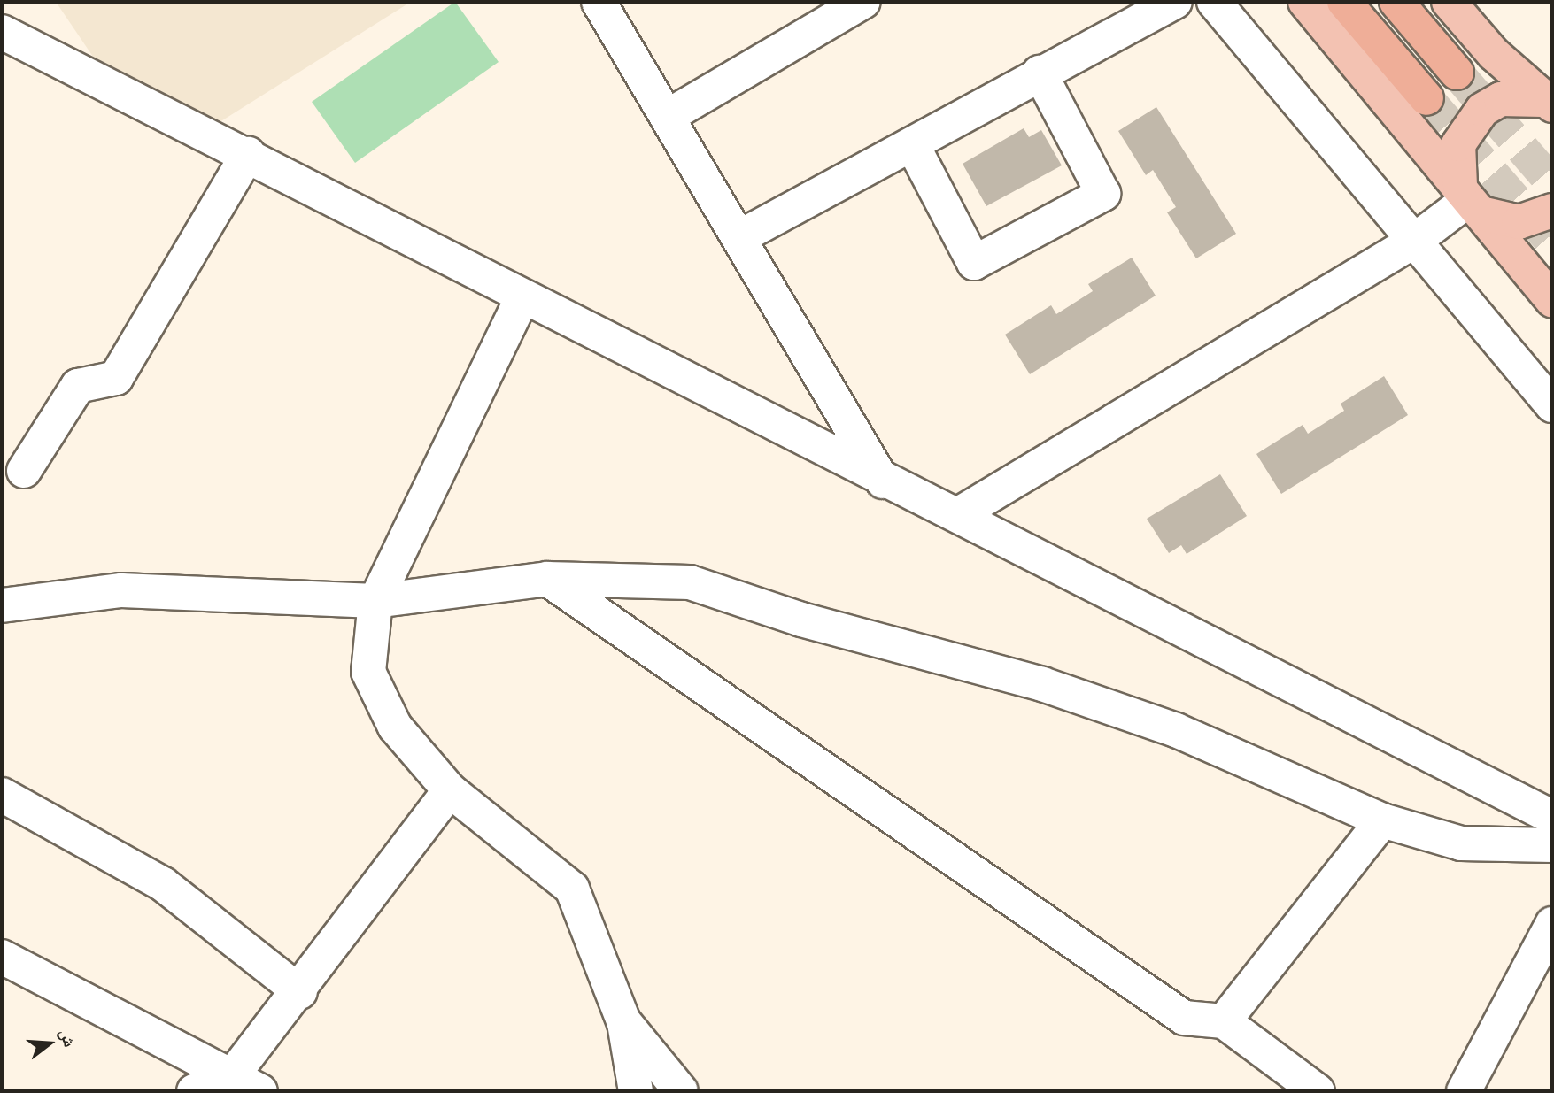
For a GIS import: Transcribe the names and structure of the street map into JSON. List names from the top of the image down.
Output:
{
  "north": "right"
}
